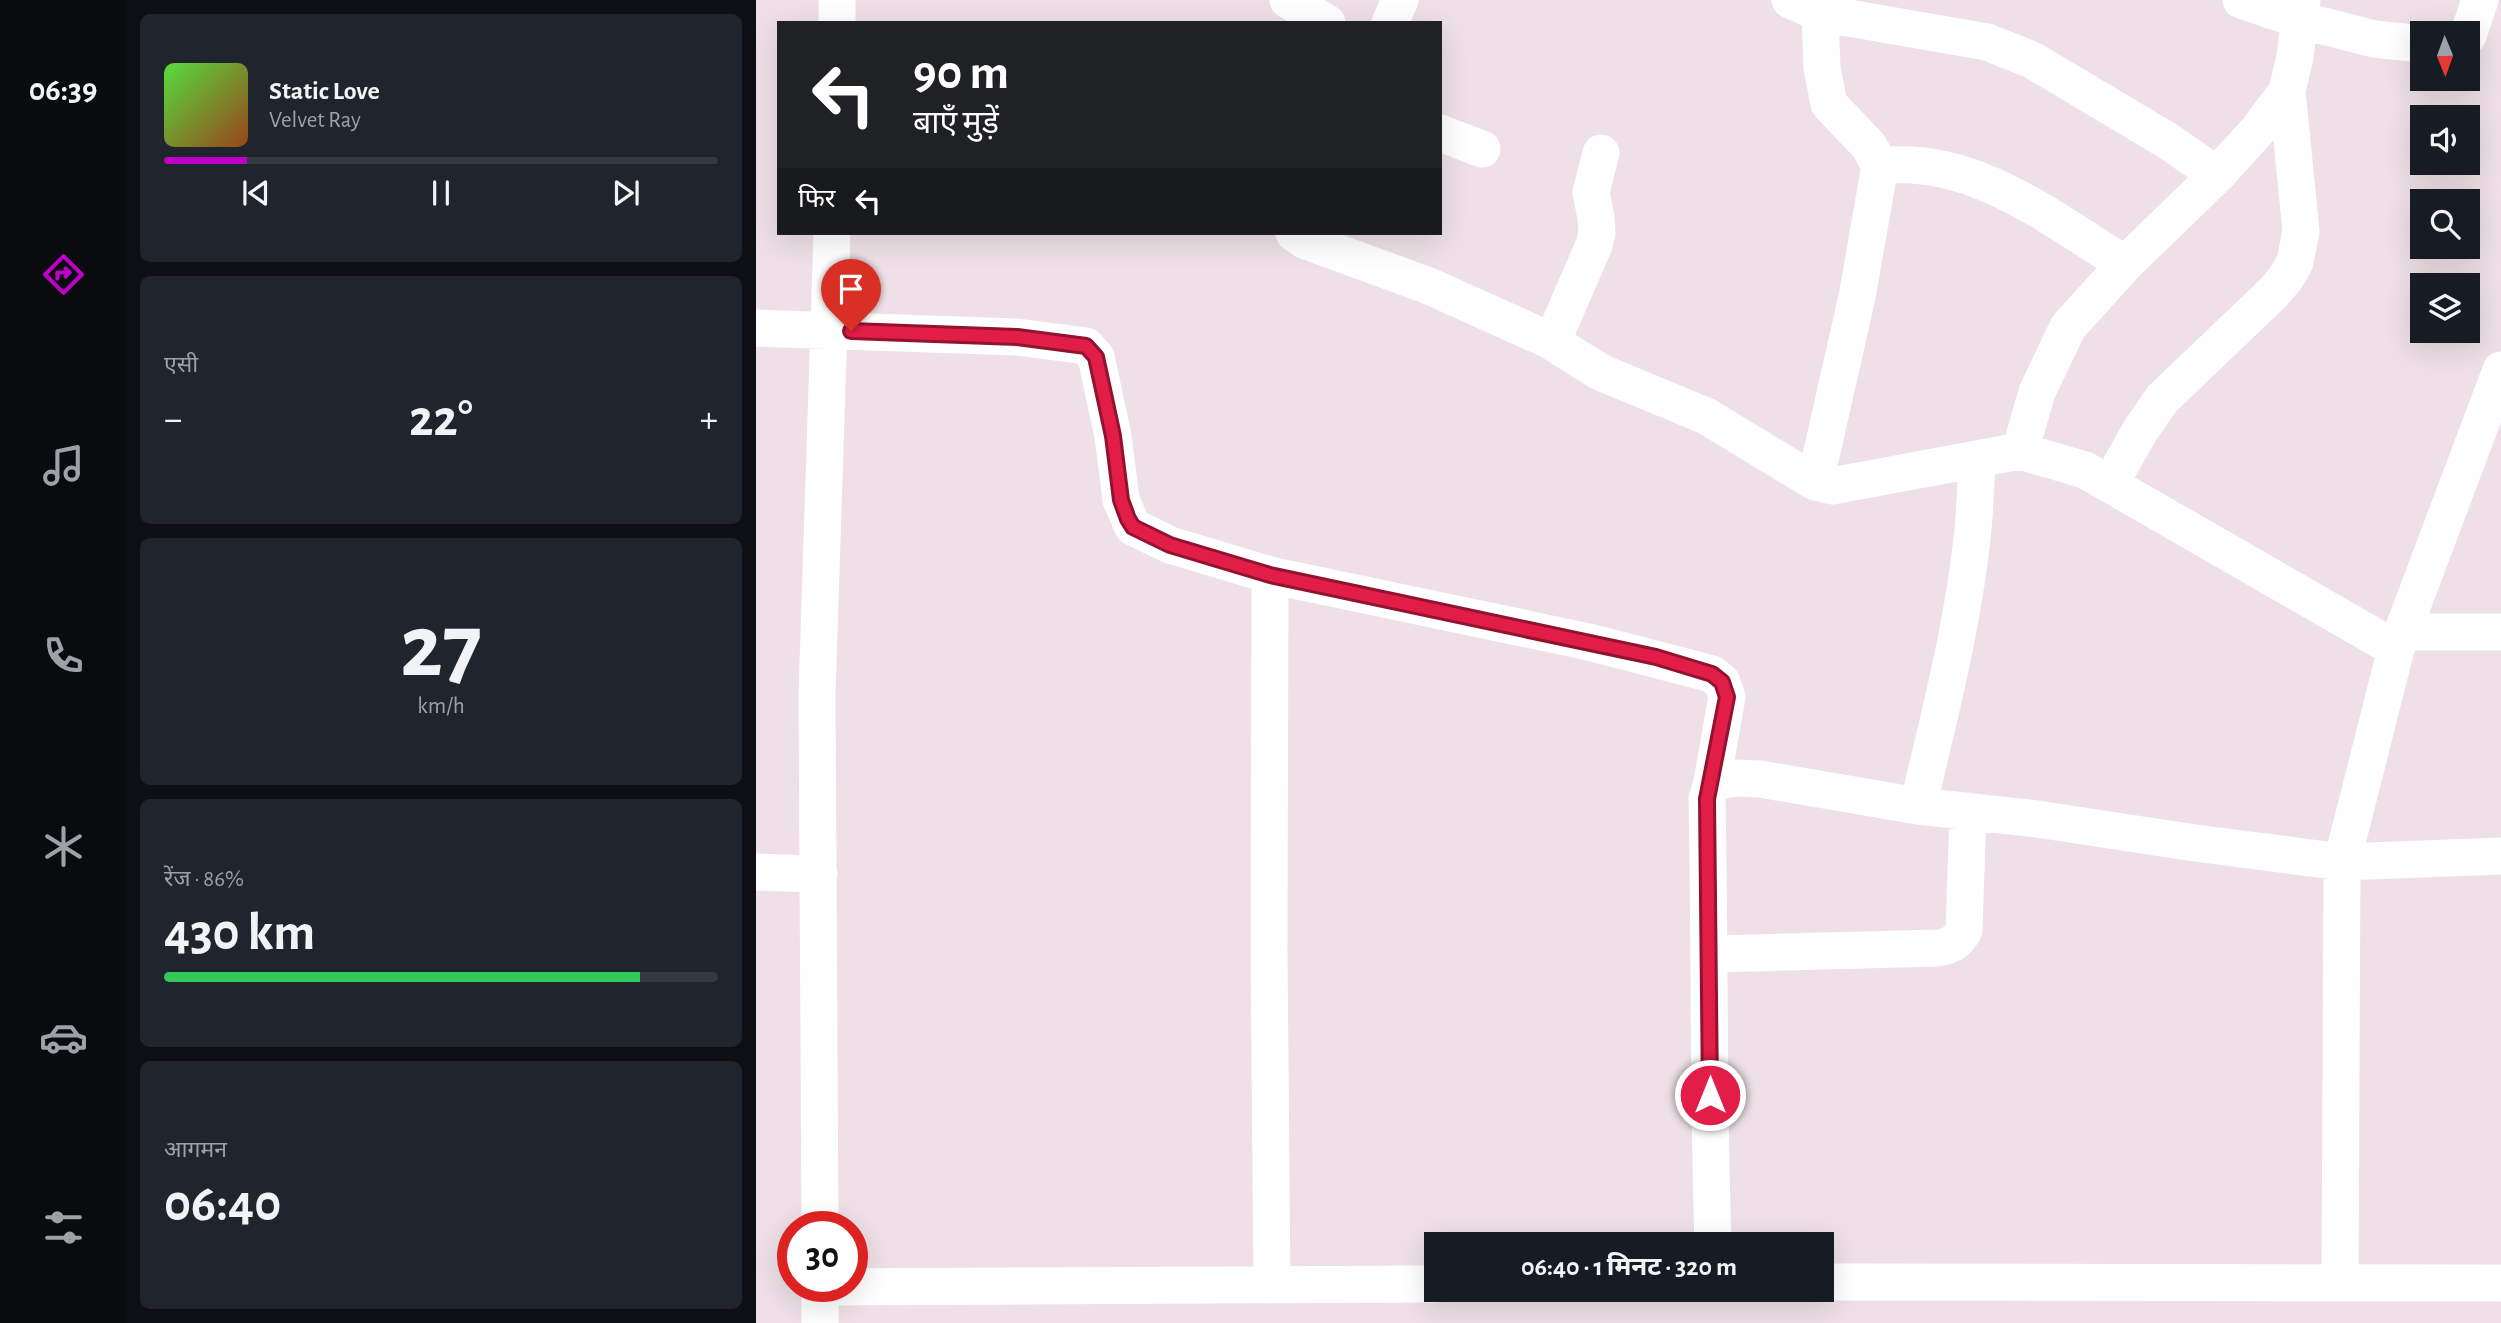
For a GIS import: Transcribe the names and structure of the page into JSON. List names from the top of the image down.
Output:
{
  "north": "bottom",
  "page": {
    "tabs": "06:39",
    "turn": ["90 m", "बाएँ मुड़ें"],
    "song": ["Static Love", "Velvet Ray"],
    "then": "फिर",
    "tile": [
      "एसी",
      ["27", "km/h"],
      ["रेंज · 86%", "430 km"],
      ["आगमन", "06:40"]
    ],
    "heat": ["−", "22°", "+"],
    "limit": "30",
    "trip": "06:40 · 1 मिनट · 320 m"
  }
}
